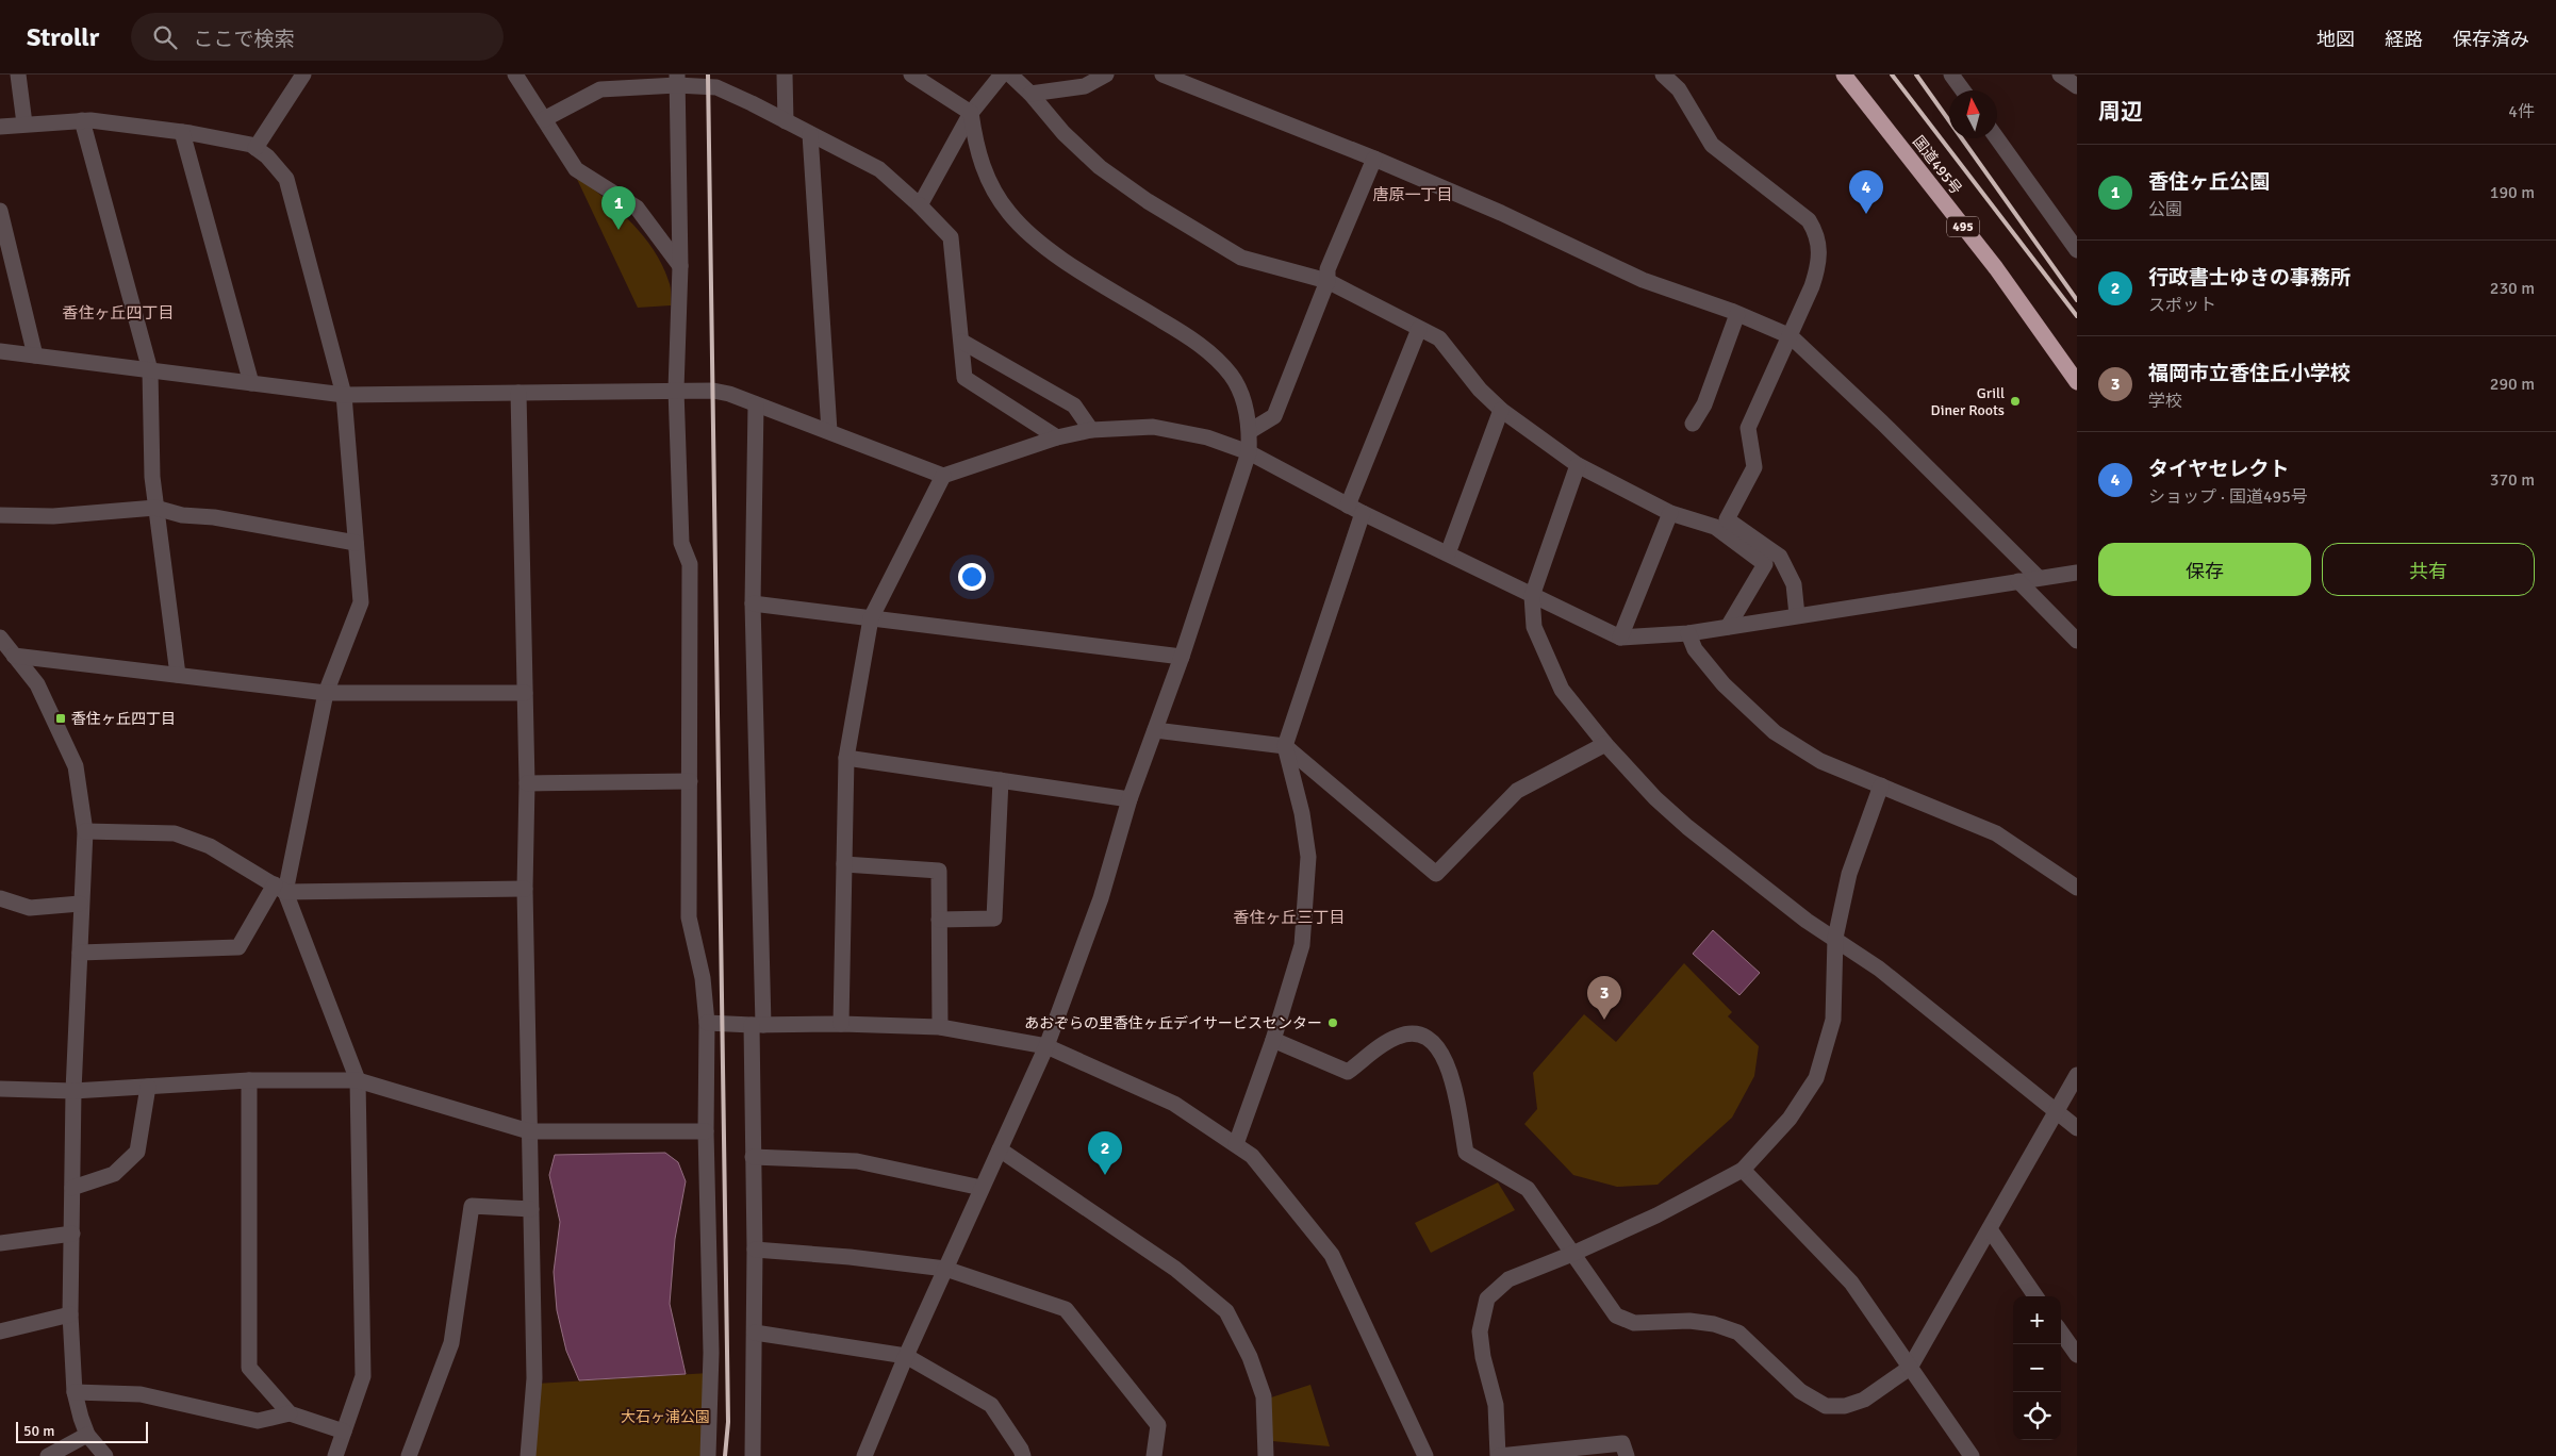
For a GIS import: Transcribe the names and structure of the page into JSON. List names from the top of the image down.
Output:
{
  "streets": {
    "highway": ["国道495号", "495"]
  },
  "districts": ["唐原一丁目", "香住ヶ丘四丁目", "香住ヶ丘三丁目"],
  "parks": ["大石ヶ浦公園"],
  "places": {
    "other": ["Grill Diner Roots", "あおぞらの里香住ヶ丘デイサービスセンター"],
    "transit": ["香住ヶ丘四丁目"]
  },
  "scale_bar": "50 m",
  "north": "top",
  "page": {
    "header": "Strollr",
    "search": "ここで検索",
    "nav": ["地図", "経路", "保存済み"],
    "heading": ["周辺", "4件"],
    "list": [
      {
        "mark": "1",
        "name": "香住ヶ丘公園",
        "note": "公園",
        "value": "190 m"
      },
      {
        "mark": "2",
        "name": "行政書士ゆきの事務所",
        "note": "スポット",
        "value": "230 m"
      },
      {
        "mark": "3",
        "name": "福岡市立香住丘小学校",
        "note": "学校",
        "value": "290 m"
      },
      {
        "mark": "4",
        "name": "タイヤセレクト",
        "note": "ショップ · 国道495号",
        "value": "370 m"
      }
    ],
    "pins": [
      "4",
      "1",
      "3",
      "2"
    ],
    "buttons": ["保存", "共有"],
    "map_buttons": ["+", "−"],
    "scale": "50 m"
  }
}
